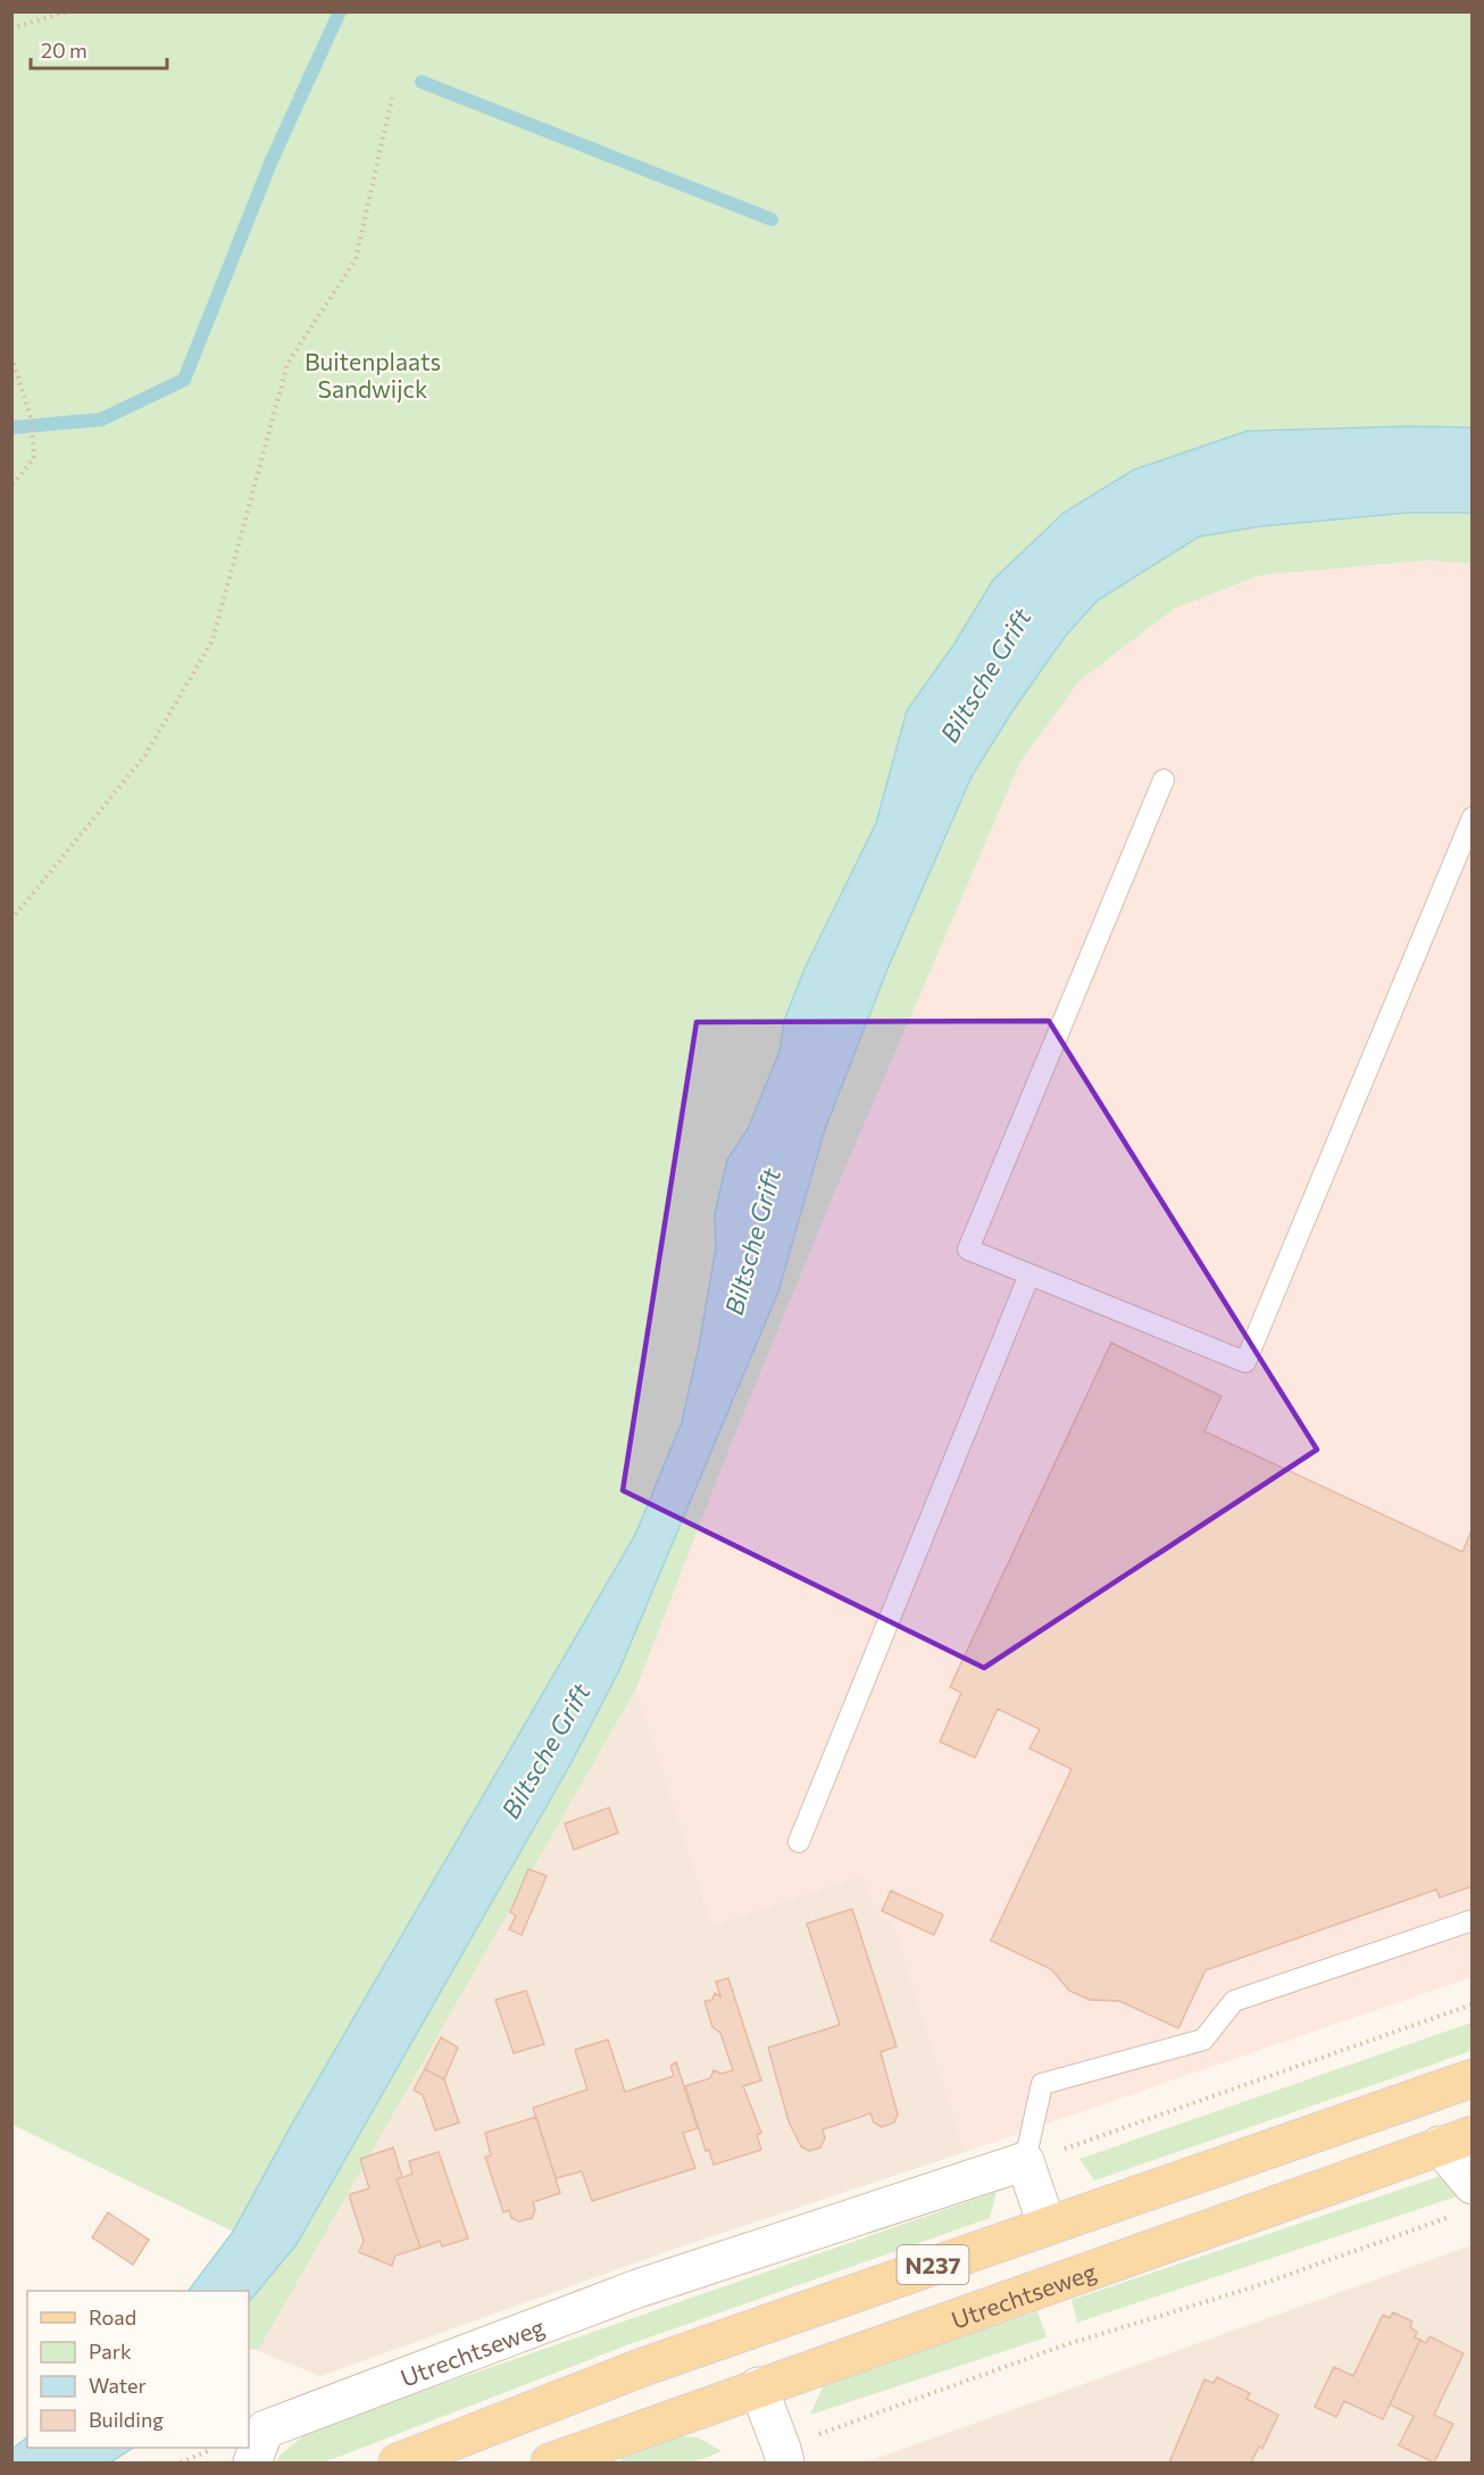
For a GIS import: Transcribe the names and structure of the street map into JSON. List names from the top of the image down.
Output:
{
  "streets": {
    "main road": ["N237", "Utrechtseweg"]
  },
  "water": ["Biltsche Grift"],
  "parks": ["Buitenplaats Sandwijck"],
  "legend": [
    "Road",
    "Park",
    "Water",
    "Building"
  ],
  "scale_bar": "20 m"
}
